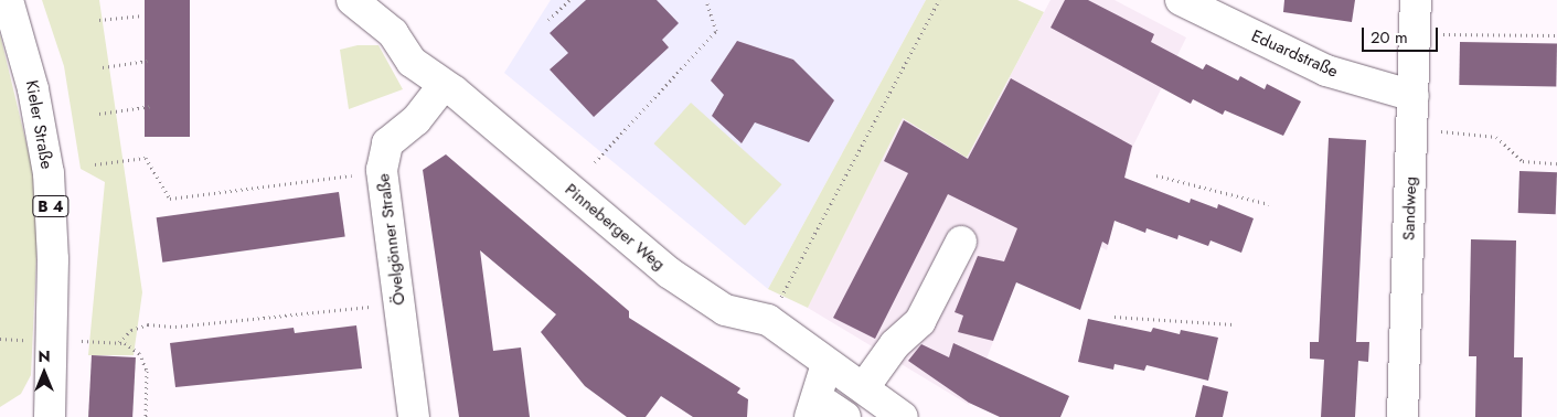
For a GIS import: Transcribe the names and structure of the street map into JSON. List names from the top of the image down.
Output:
{
  "streets": {
    "street": [
      "Eduardstraße",
      "Kieler Straße",
      "B 4",
      "Sandweg",
      "Pinneberger Weg",
      "Övelgönner Straße"
    ]
  },
  "crossings": [
    ["Eduardstraße", "Sandweg"],
    ["Pinneberger Weg", "Övelgönner Straße"]
  ],
  "scale_bar": "20 m",
  "north": "top"
}
